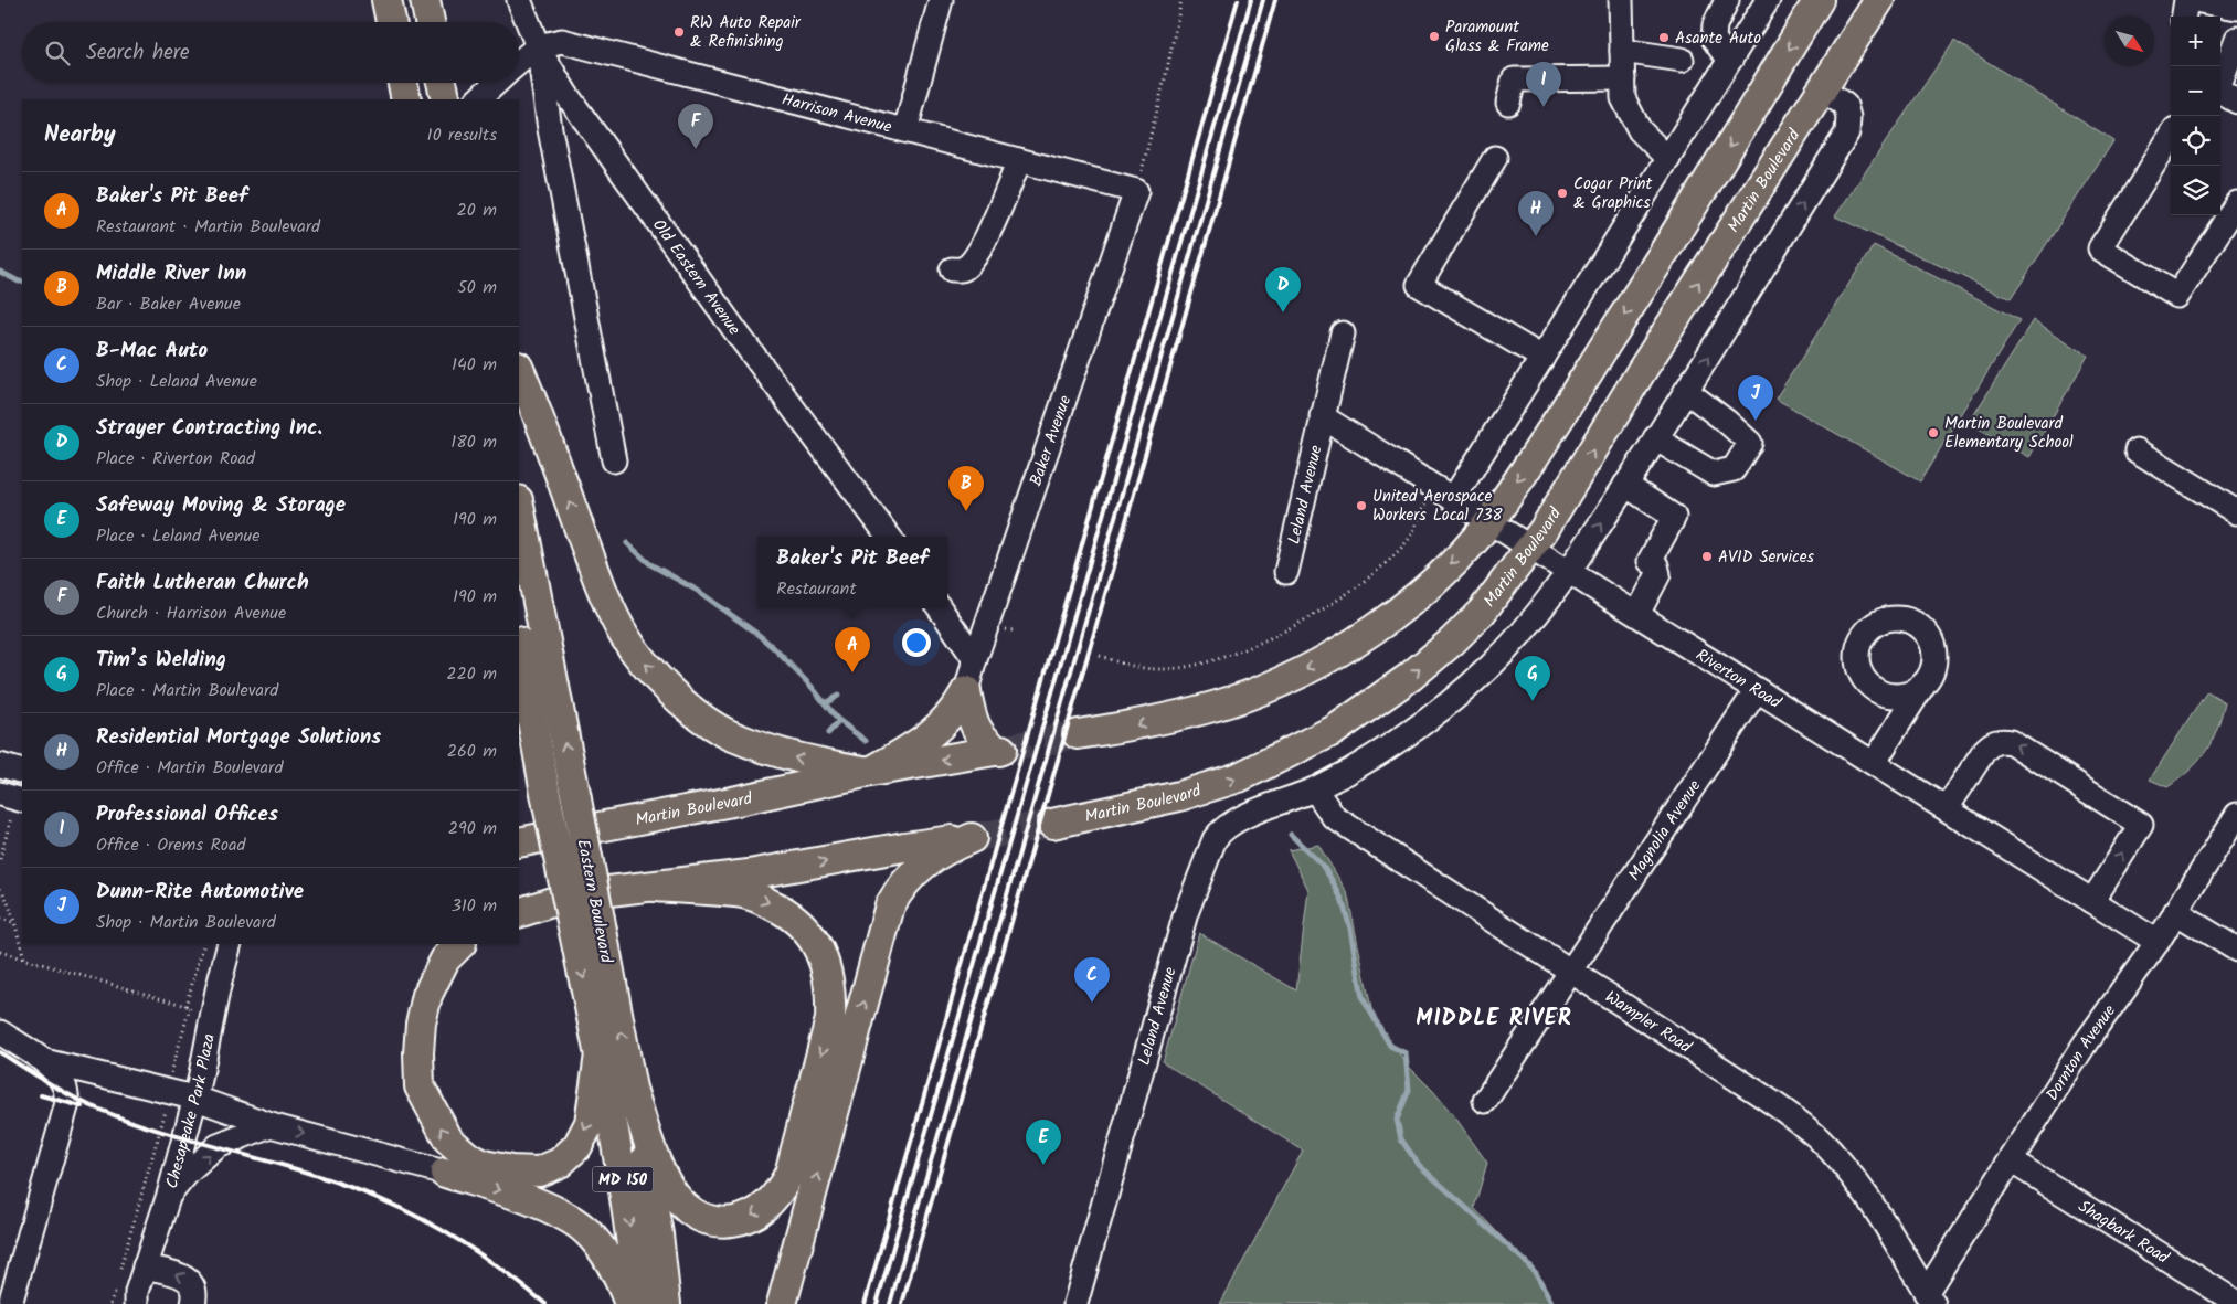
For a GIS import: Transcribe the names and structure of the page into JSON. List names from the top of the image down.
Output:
{
  "streets": {
    "main road": ["Martin Boulevard", "Eastern Boulevard", "MD 150"],
    "street": [
      "Harrison Avenue",
      "Old Eastern Avenue",
      "Baker Avenue",
      "Leland Avenue",
      "Riverton Road",
      "Magnolia Avenue",
      "Wampler Road",
      "Dornton Avenue",
      "Chesapeake Park Plaza",
      "Shagbark Road"
    ]
  },
  "crossings": [
    ["Harrison Avenue", "Old Eastern Avenue"],
    ["Harrison Avenue", "Baker Avenue"],
    ["Martin Boulevard", "Baker Avenue"],
    ["Martin Boulevard", "Riverton Road"],
    ["Leland Avenue", "Riverton Road"],
    ["Leland Avenue", "Wampler Road"],
    ["Riverton Road", "Magnolia Avenue"],
    ["Riverton Road", "Dornton Avenue"],
    ["Magnolia Avenue", "Wampler Road"],
    ["Wampler Road", "Dornton Avenue"],
    ["Dornton Avenue", "Shagbark Road"]
  ],
  "districts": ["MIDDLE RIVER"],
  "places": [
    "RW Auto Repair & Refinishing",
    "Paramount Glass & Frame",
    "Asante Auto",
    "Cogar Print & Graphics",
    "Martin Boulevard Elementary School",
    "United Aerospace Workers Local 738",
    "AVID Services"
  ],
  "north": "bottom right",
  "page": {
    "map_buttons": ["+", "−"],
    "search": "Search here",
    "pins": [
      "I",
      "F",
      "H",
      "D",
      "J",
      "B",
      "A",
      "G",
      "C",
      "E"
    ],
    "heading": ["Nearby", "10 results"],
    "list": [
      {
        "mark": "A",
        "name": "Baker's Pit Beef",
        "note": "Restaurant · Martin Boulevard",
        "value": "20 m"
      },
      {
        "mark": "B",
        "name": "Middle River Inn",
        "note": "Bar · Baker Avenue",
        "value": "50 m"
      },
      {
        "mark": "C",
        "name": "B-Mac Auto",
        "note": "Shop · Leland Avenue",
        "value": "140 m"
      },
      {
        "mark": "D",
        "name": "Strayer Contracting Inc.",
        "note": "Place · Riverton Road",
        "value": "180 m"
      },
      {
        "mark": "E",
        "name": "Safeway Moving & Storage",
        "note": "Place · Leland Avenue",
        "value": "190 m"
      },
      {
        "mark": "F",
        "name": "Faith Lutheran Church",
        "note": "Church · Harrison Avenue",
        "value": "190 m"
      },
      {
        "mark": "G",
        "name": "Tim’s Welding",
        "note": "Place · Martin Boulevard",
        "value": "220 m"
      },
      {
        "mark": "H",
        "name": "Residential Mortgage Solutions",
        "note": "Office · Martin Boulevard",
        "value": "260 m"
      },
      {
        "mark": "I",
        "name": "Professional Offices",
        "note": "Office · Orems Road",
        "value": "290 m"
      },
      {
        "mark": "J",
        "name": "Dunn-Rite Automotive",
        "note": "Shop · Martin Boulevard",
        "value": "310 m"
      }
    ],
    "popup": ["Baker's Pit Beef", "Restaurant"]
  }
}
